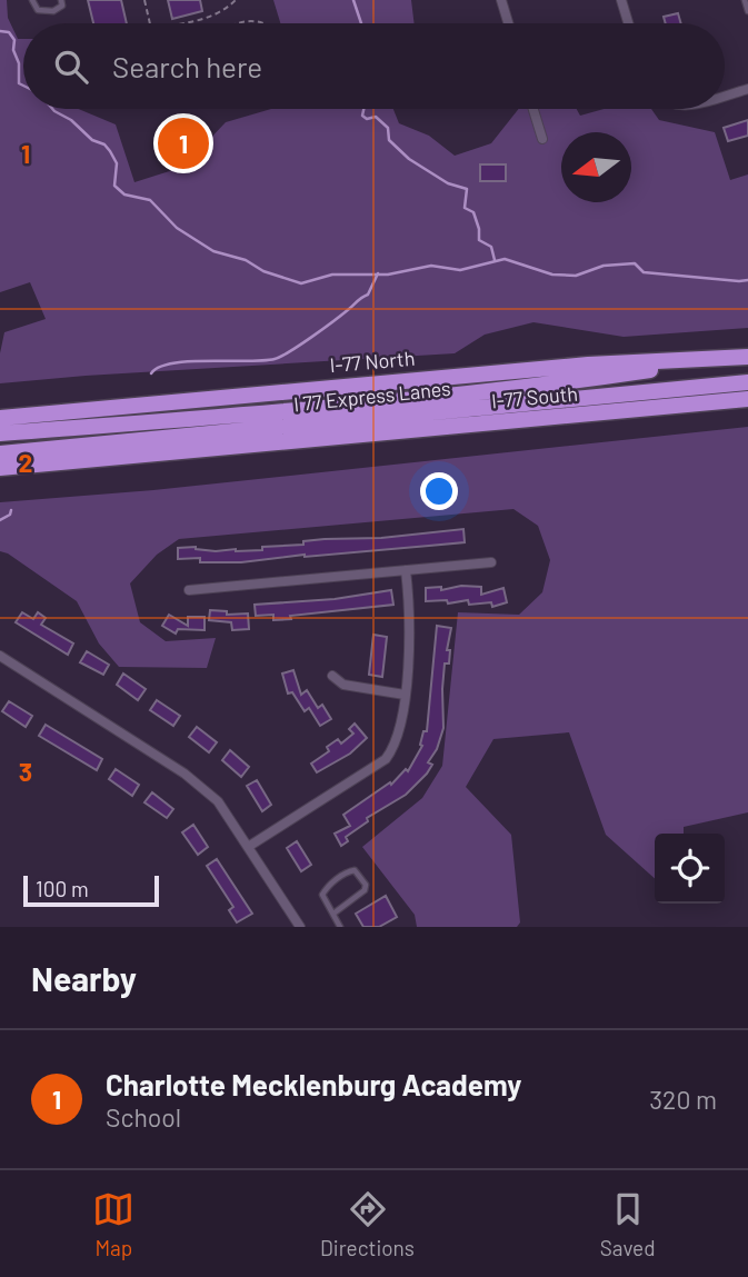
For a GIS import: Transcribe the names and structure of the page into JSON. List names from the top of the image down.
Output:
{
  "streets": {
    "highway": ["I-77 North", "I 77 Express Lanes", "I-77 South"]
  },
  "crossings": [
    ["I-77 North", "I 77 Express Lanes"]
  ],
  "scale_bar": "100 m",
  "north": "left",
  "page": {
    "search": "Search here",
    "pins": "1",
    "scale": "100 m",
    "heading": "Nearby",
    "list": [
      {
        "mark": "1",
        "name": "Charlotte Mecklenburg Academy",
        "note": "School",
        "value": "320 m"
      }
    ],
    "nav": ["Map", "Directions", "Saved"]
  },
  "grid": {
    "rows": ["1", "2", "3"]
  }
}
